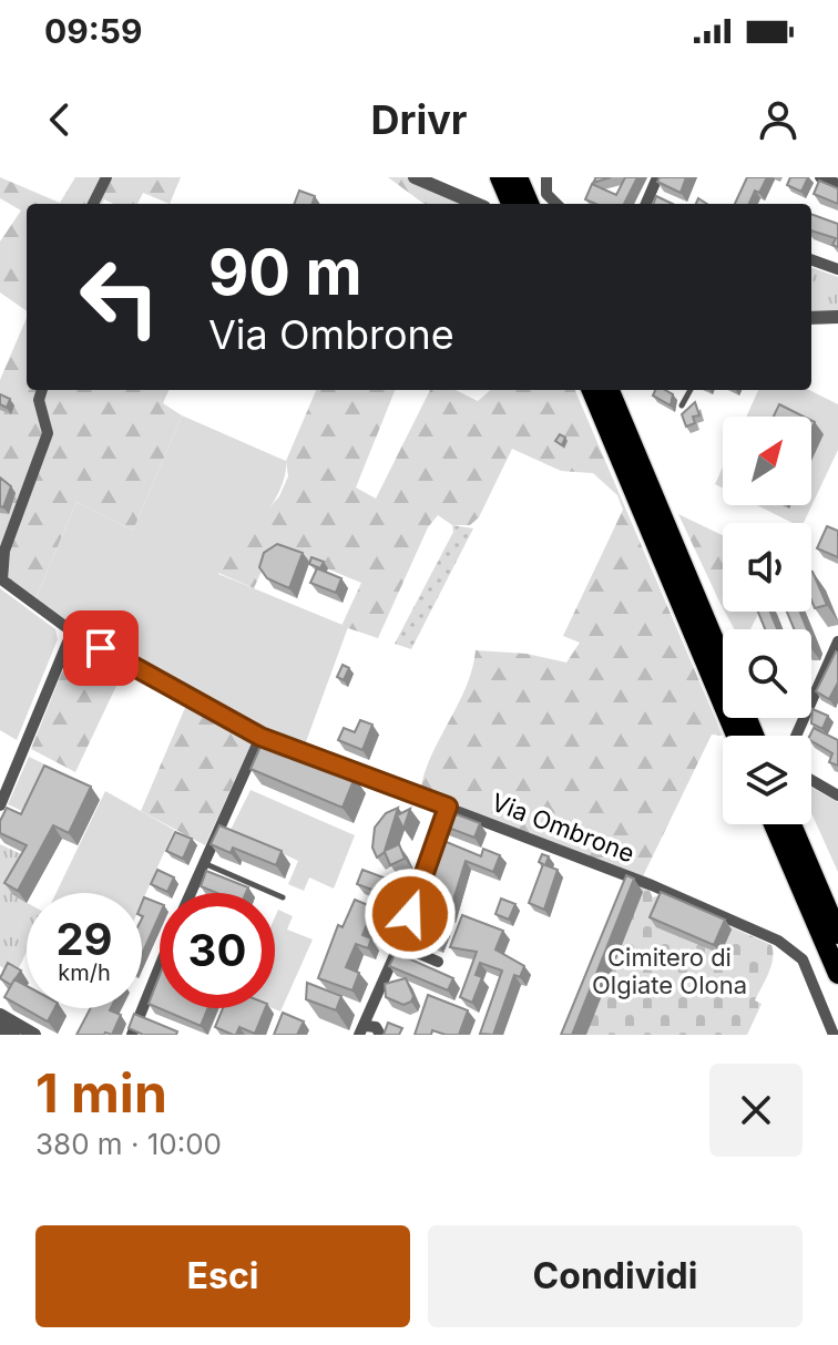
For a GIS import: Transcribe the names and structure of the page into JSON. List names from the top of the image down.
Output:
{
  "streets": {
    "street": ["Via Ombrone"]
  },
  "parks": ["Cimitero di Olgiate Olona"],
  "north": "top right",
  "page": {
    "status": "09:59",
    "header": "Drivr",
    "turn": ["90 m", "Via Ombrone"],
    "speed": "29 km/h",
    "limit": "30",
    "heading": ["1 min", "380 m · 10:00"],
    "buttons": ["Esci", "Condividi"]
  }
}
